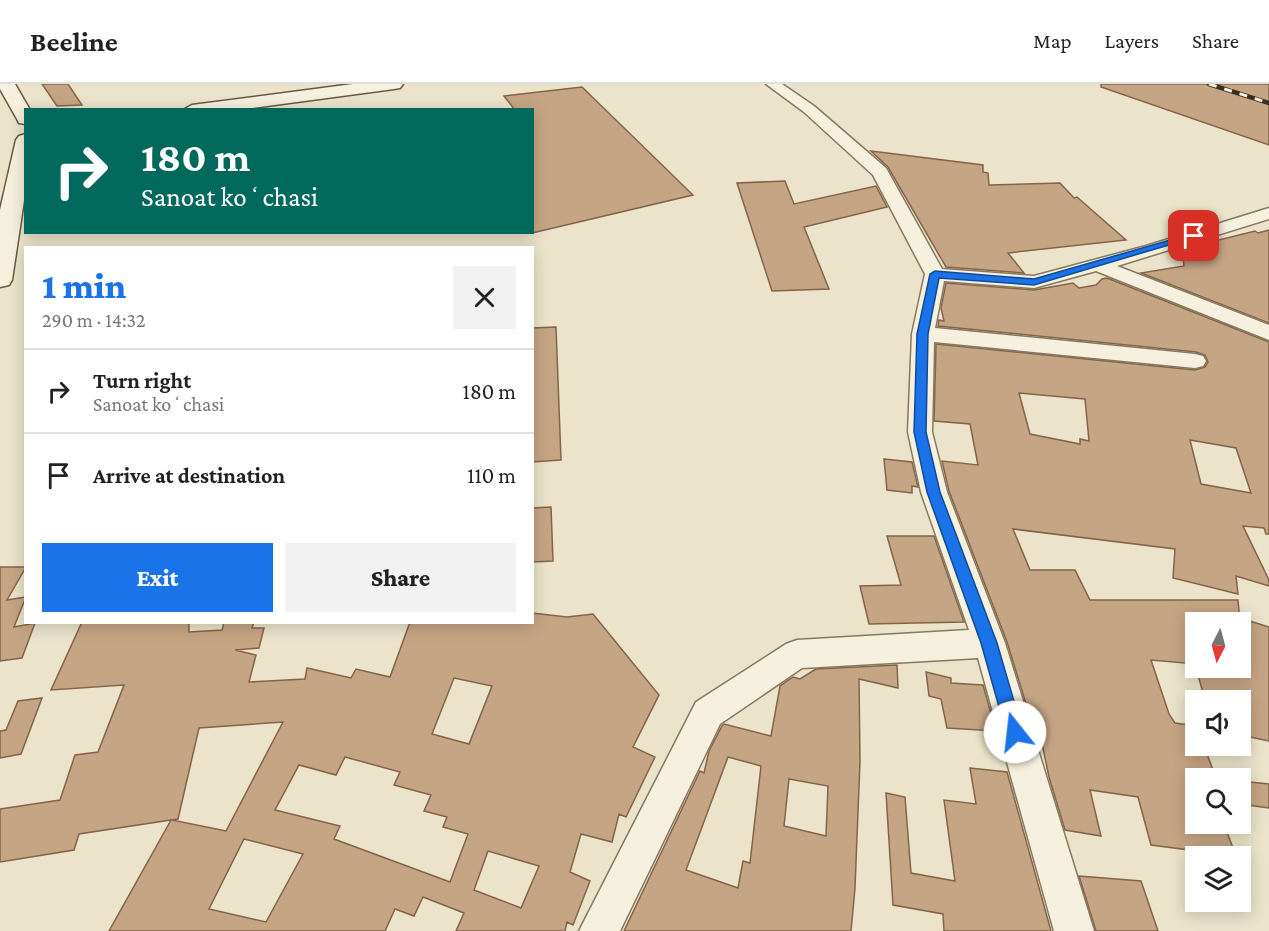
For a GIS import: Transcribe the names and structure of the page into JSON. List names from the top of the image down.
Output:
{
  "north": "bottom",
  "page": {
    "header": "Beeline",
    "nav": ["Map", "Layers", "Share"],
    "turn": ["180 m", "Sanoat koʻchasi"],
    "heading": ["1 min", "290 m · 14:32"],
    "list": [
      {
        "name": "Turn right",
        "note": "Sanoat koʻchasi",
        "value": "180 m"
      },
      {
        "name": "Arrive at destination",
        "value": "110 m"
      }
    ],
    "buttons": ["Exit", "Share"]
  }
}
